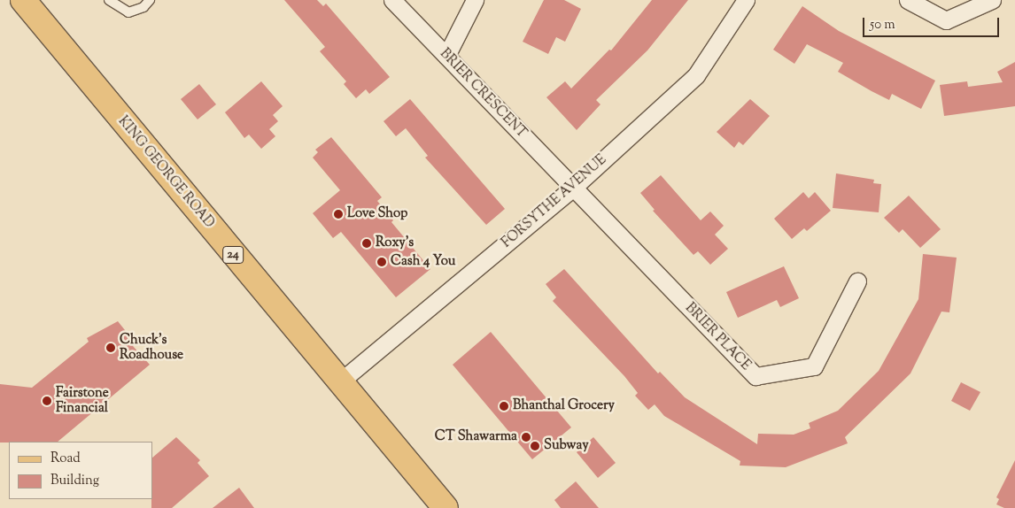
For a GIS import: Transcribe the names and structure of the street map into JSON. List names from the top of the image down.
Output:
{
  "streets": {
    "main road": ["KING GEORGE ROAD", "24"],
    "street": ["BRIER CRESCENT", "FORSYTHE AVENUE", "BRIER PLACE"]
  },
  "crossings": [
    ["BRIER CRESCENT", "FORSYTHE AVENUE"],
    ["BRIER CRESCENT", "BRIER PLACE"],
    ["KING GEORGE ROAD", "FORSYTHE AVENUE"],
    ["FORSYTHE AVENUE", "BRIER PLACE"]
  ],
  "places": [
    "Love Shop",
    "Roxy's",
    "Cash 4 You",
    "Chuck's Roadhouse",
    "Fairstone Financial",
    "Bhanthal Grocery",
    "CT Shawarma",
    "Subway"
  ],
  "legend": ["Road", "Building"],
  "scale_bar": "50 m"
}
